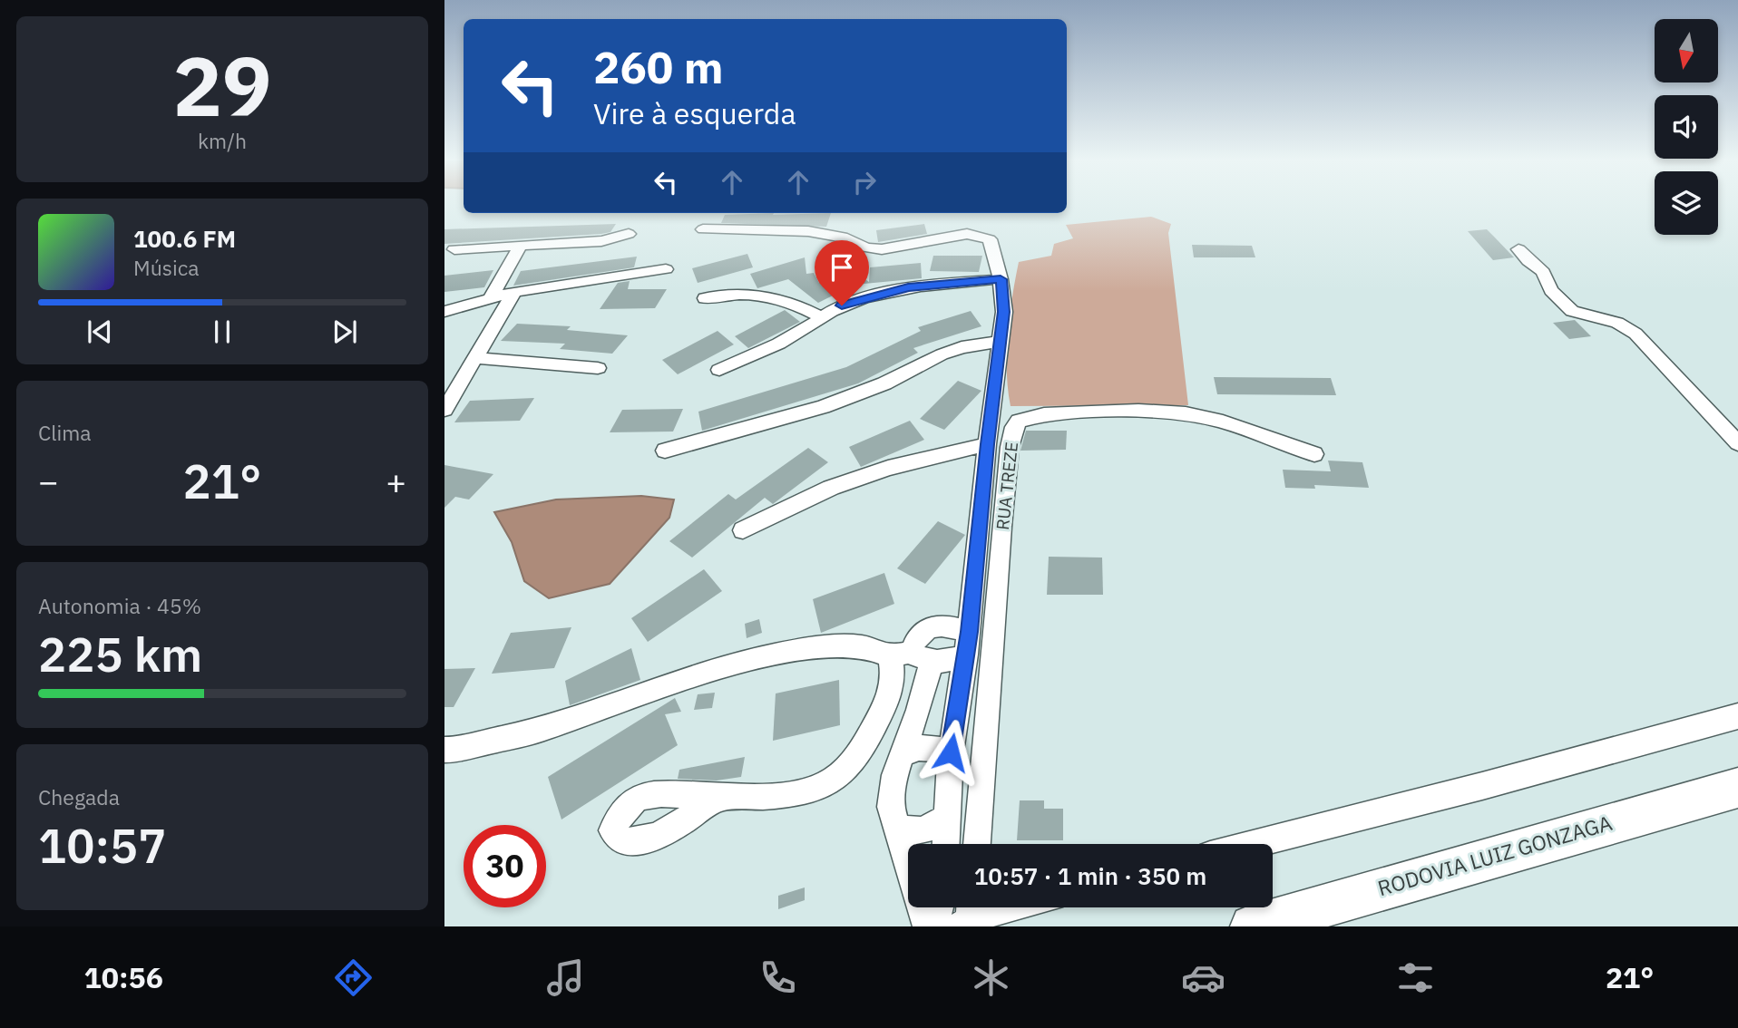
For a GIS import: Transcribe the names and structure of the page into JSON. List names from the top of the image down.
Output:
{
  "streets": {
    "highway": ["RODOVIA LUIZ GONZAGA"],
    "street": ["RUA TREZE"]
  },
  "north": "bottom",
  "page": {
    "tile": [
      ["29", "km/h"],
      "Clima",
      ["Autonomia · 45%", "225 km"],
      ["Chegada", "10:57"]
    ],
    "turn": ["260 m", "Vire à esquerda"],
    "song": ["100.6 FM", "Música"],
    "heat": ["−", "21°", "+"],
    "limit": "30",
    "trip": "10:57 · 1 min · 350 m",
    "tabs": ["10:56", "21°"]
  }
}
